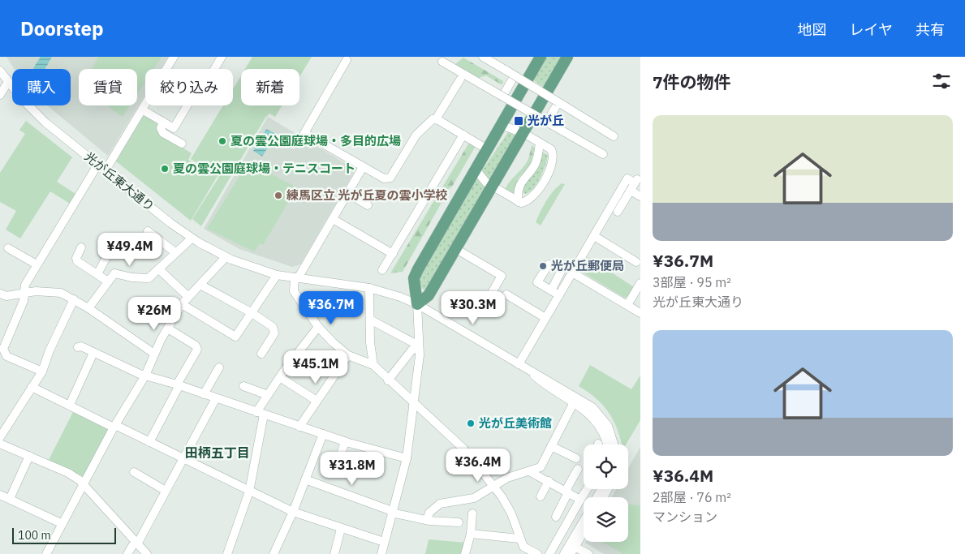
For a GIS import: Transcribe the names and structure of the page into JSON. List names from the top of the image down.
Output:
{
  "streets": {
    "street": ["光が丘東大通り"]
  },
  "districts": ["田柄五丁目"],
  "places": {
    "transit": ["光が丘"],
    "other": [
      "夏の雲公園庭球場・多目的広場",
      "夏の雲公園庭球場・テニスコート",
      "練馬区立 光が丘夏の雲小学校",
      "光が丘郵便局",
      "光が丘美術館"
    ]
  },
  "scale_bar": "100 m",
  "page": {
    "header": "Doorstep",
    "nav": ["地図", "レイヤ", "共有"],
    "heading": "7件の物件",
    "chip": [
      "購入",
      "賃貸",
      "絞り込み",
      "新着"
    ],
    "list": [
      {
        "name": "¥36.7M",
        "note": "3部屋 · 95 m² · 光が丘東大通り"
      },
      {
        "name": "¥36.4M",
        "note": "2部屋 · 76 m² · マンション"
      }
    ],
    "price": [
      "¥49.4M",
      "¥36.7M",
      "¥30.3M",
      "¥26M",
      "¥45.1M",
      "¥36.4M",
      "¥31.8M"
    ],
    "scale": "100 m"
  }
}
